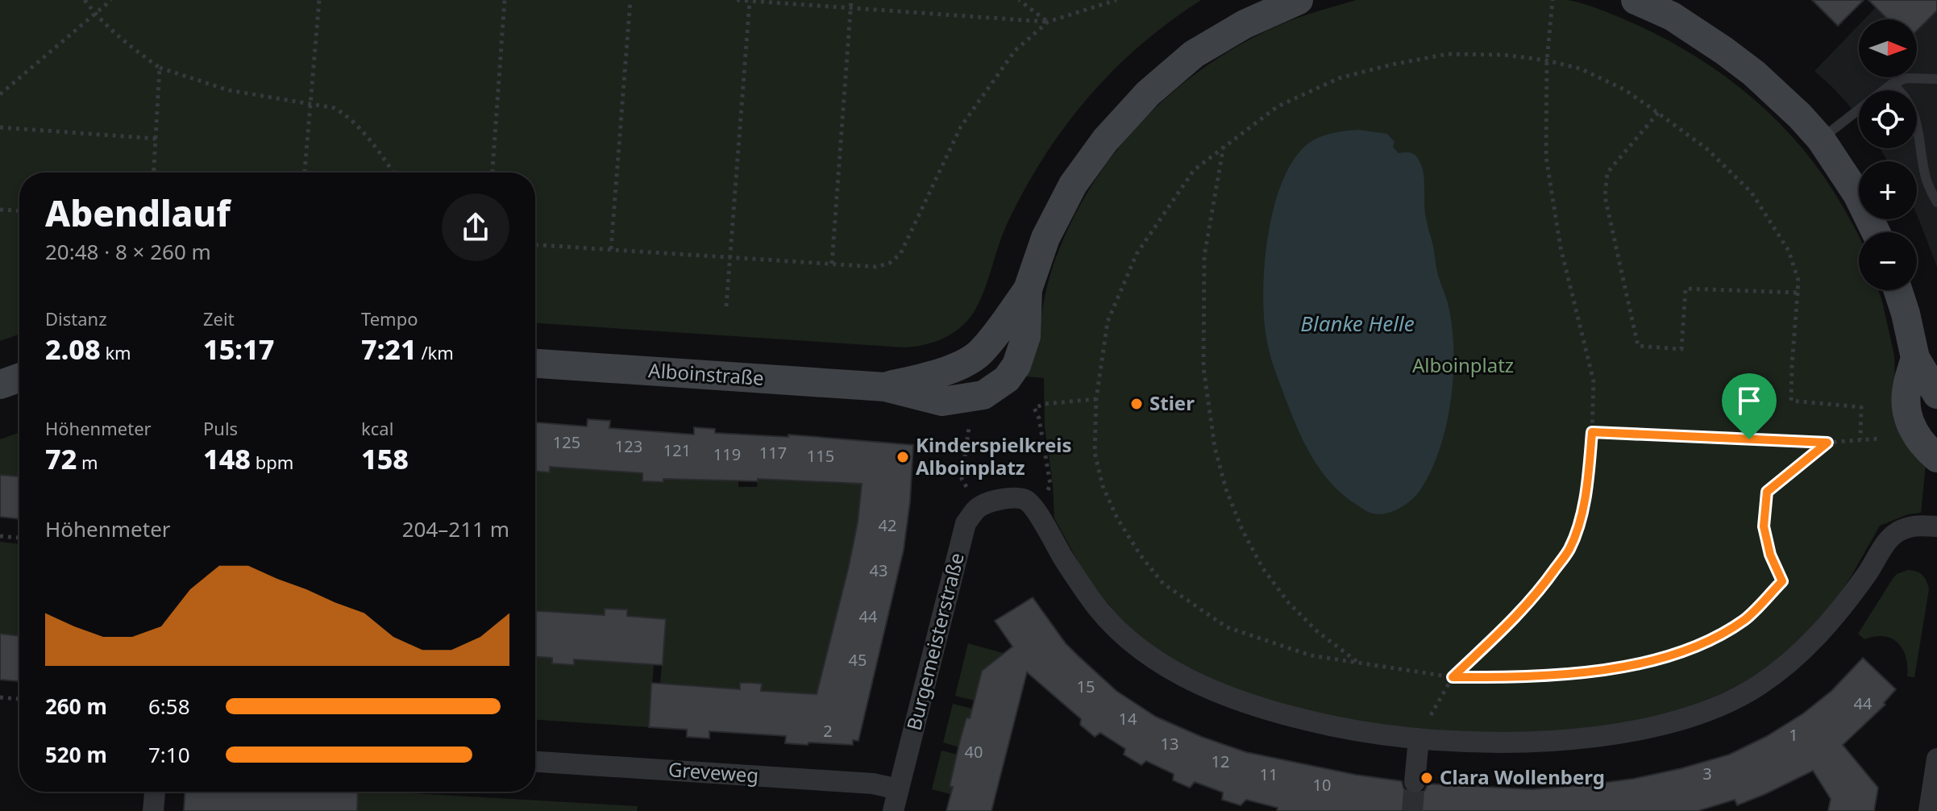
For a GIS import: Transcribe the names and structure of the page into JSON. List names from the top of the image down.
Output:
{
  "streets": {
    "street": ["Alboinstraße", "Burgemeisterstraße", "Greveweg"]
  },
  "crossings": [
    ["Burgemeisterstraße", "Greveweg"]
  ],
  "water": ["Blanke Helle"],
  "parks": ["Alboinplatz"],
  "places": ["Stier", "Kinderspielkreis Alboinplatz", "Clara Wollenberg"],
  "house_numbers": [
    "125",
    "123",
    "121",
    "117",
    "119",
    "115",
    "42",
    "43",
    "44",
    "45",
    "15",
    "44",
    "14",
    "2",
    "1",
    "13",
    "40",
    "12",
    "3",
    "11",
    "10"
  ],
  "north": "right",
  "page": {
    "map_buttons": ["+", "−"],
    "heading": ["Abendlauf", "20:48 · 8 × 260 m"],
    "stats": [
      ["Distanz", "2.08 km"],
      ["Zeit", "15:17"],
      ["Tempo", "7:21 /km"],
      ["Höhenmeter", "72 m"],
      ["Puls", "148 bpm"],
      ["kcal", "158"]
    ],
    "chart": ["Höhenmeter", "204–211 m"],
    "list": [
      {
        "name": "260 m",
        "note": "6:58"
      },
      {
        "name": "520 m",
        "note": "7:10"
      }
    ]
  }
}
